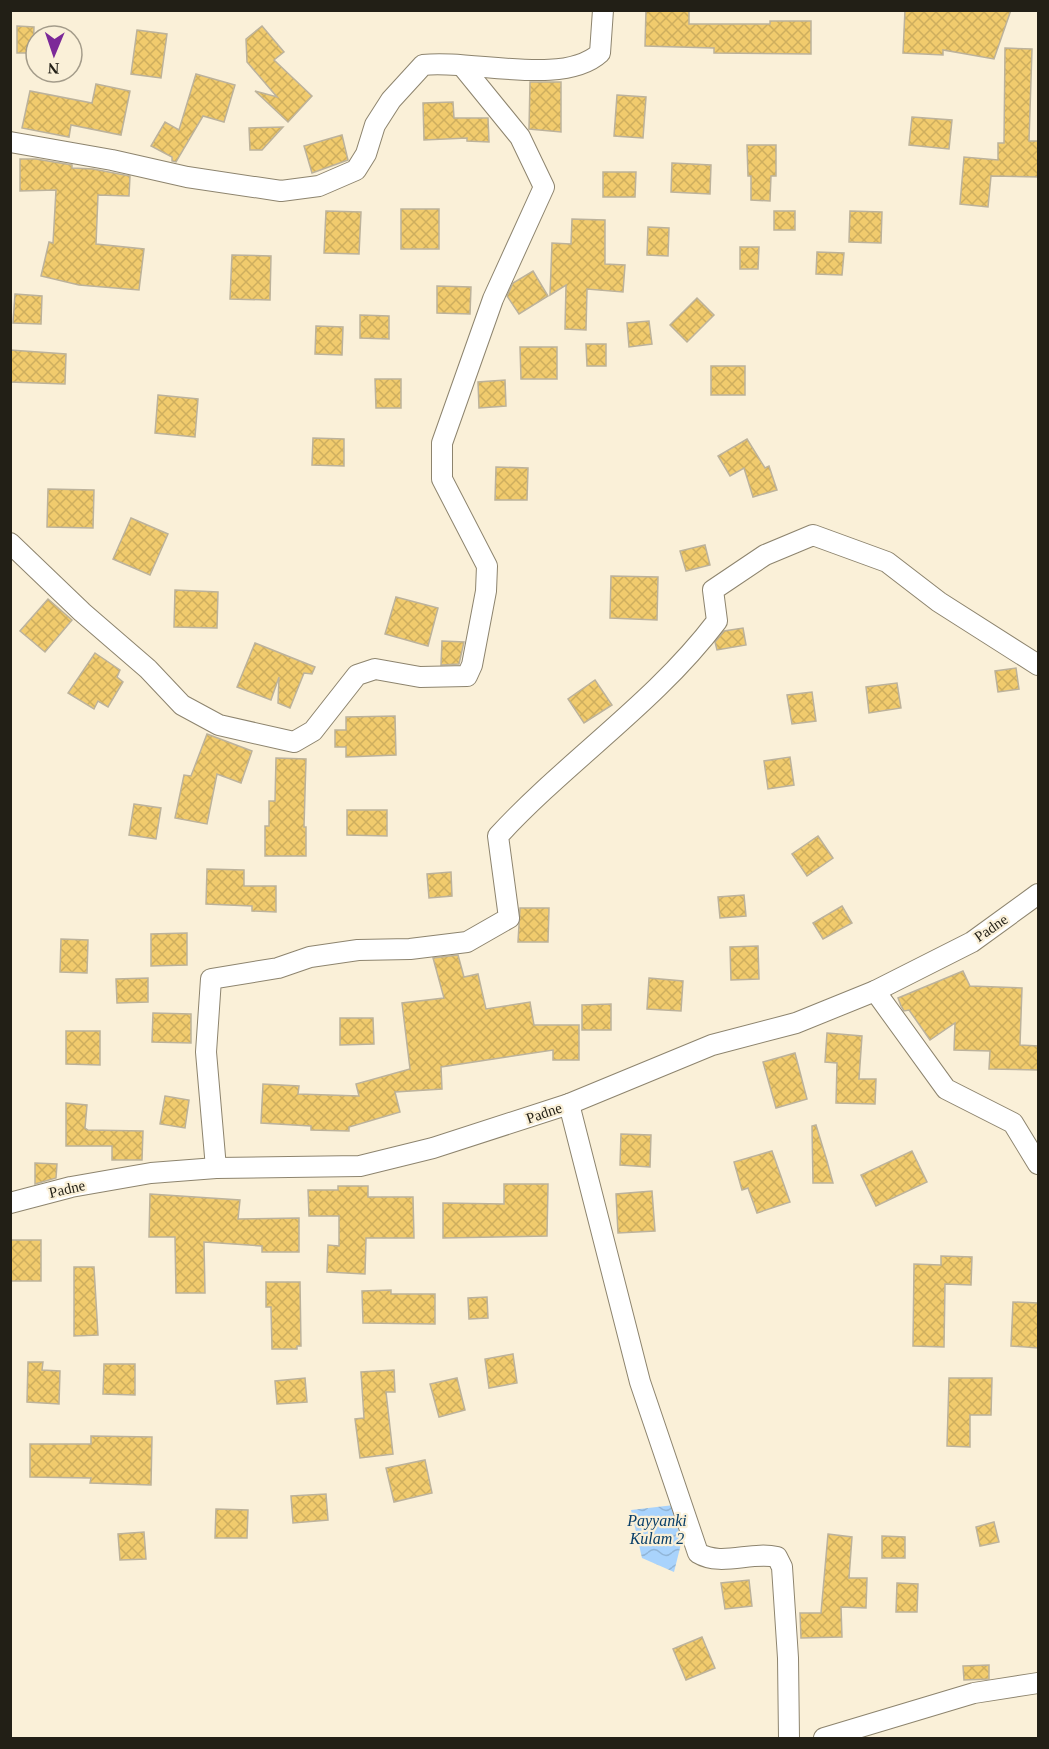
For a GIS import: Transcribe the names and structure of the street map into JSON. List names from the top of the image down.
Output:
{
  "streets": {
    "street": ["Padne"]
  },
  "water": ["Payyanki Kulam 2"],
  "north": "bottom"
}
